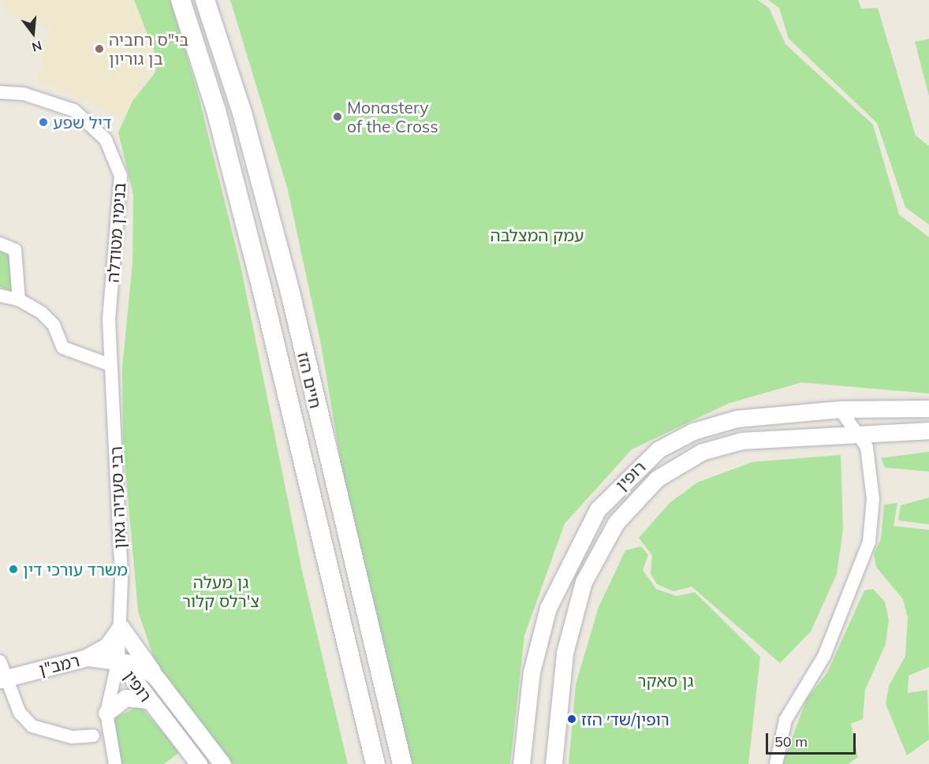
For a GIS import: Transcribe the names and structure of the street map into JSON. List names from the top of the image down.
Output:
{
  "streets": {
    "main road": ["חיים הזז"],
    "street": [
      "בנימין מטודלה",
      "רופין",
      "רבי סעדיה גאון",
      "רמב\"ן"
    ]
  },
  "crossings": [
    ["בנימין מטודלה", "רבי סעדיה גאון"],
    ["רופין", "רבי סעדיה גאון"],
    ["רופין", "רמב\"ן"],
    ["רבי סעדיה גאון", "רמב\"ן"]
  ],
  "parks": ["עמק המצלבה", "גן מעלה צ'רלס קלור", "גן סאקר"],
  "places": [
    "בי\"ס רחביה בן גוריון",
    "Monastery of the Cross",
    "דיל שפע",
    "משרד עורכי דין",
    "רופין/שד׳ הזז"
  ],
  "scale_bar": "50 m",
  "north": "bottom"
}
